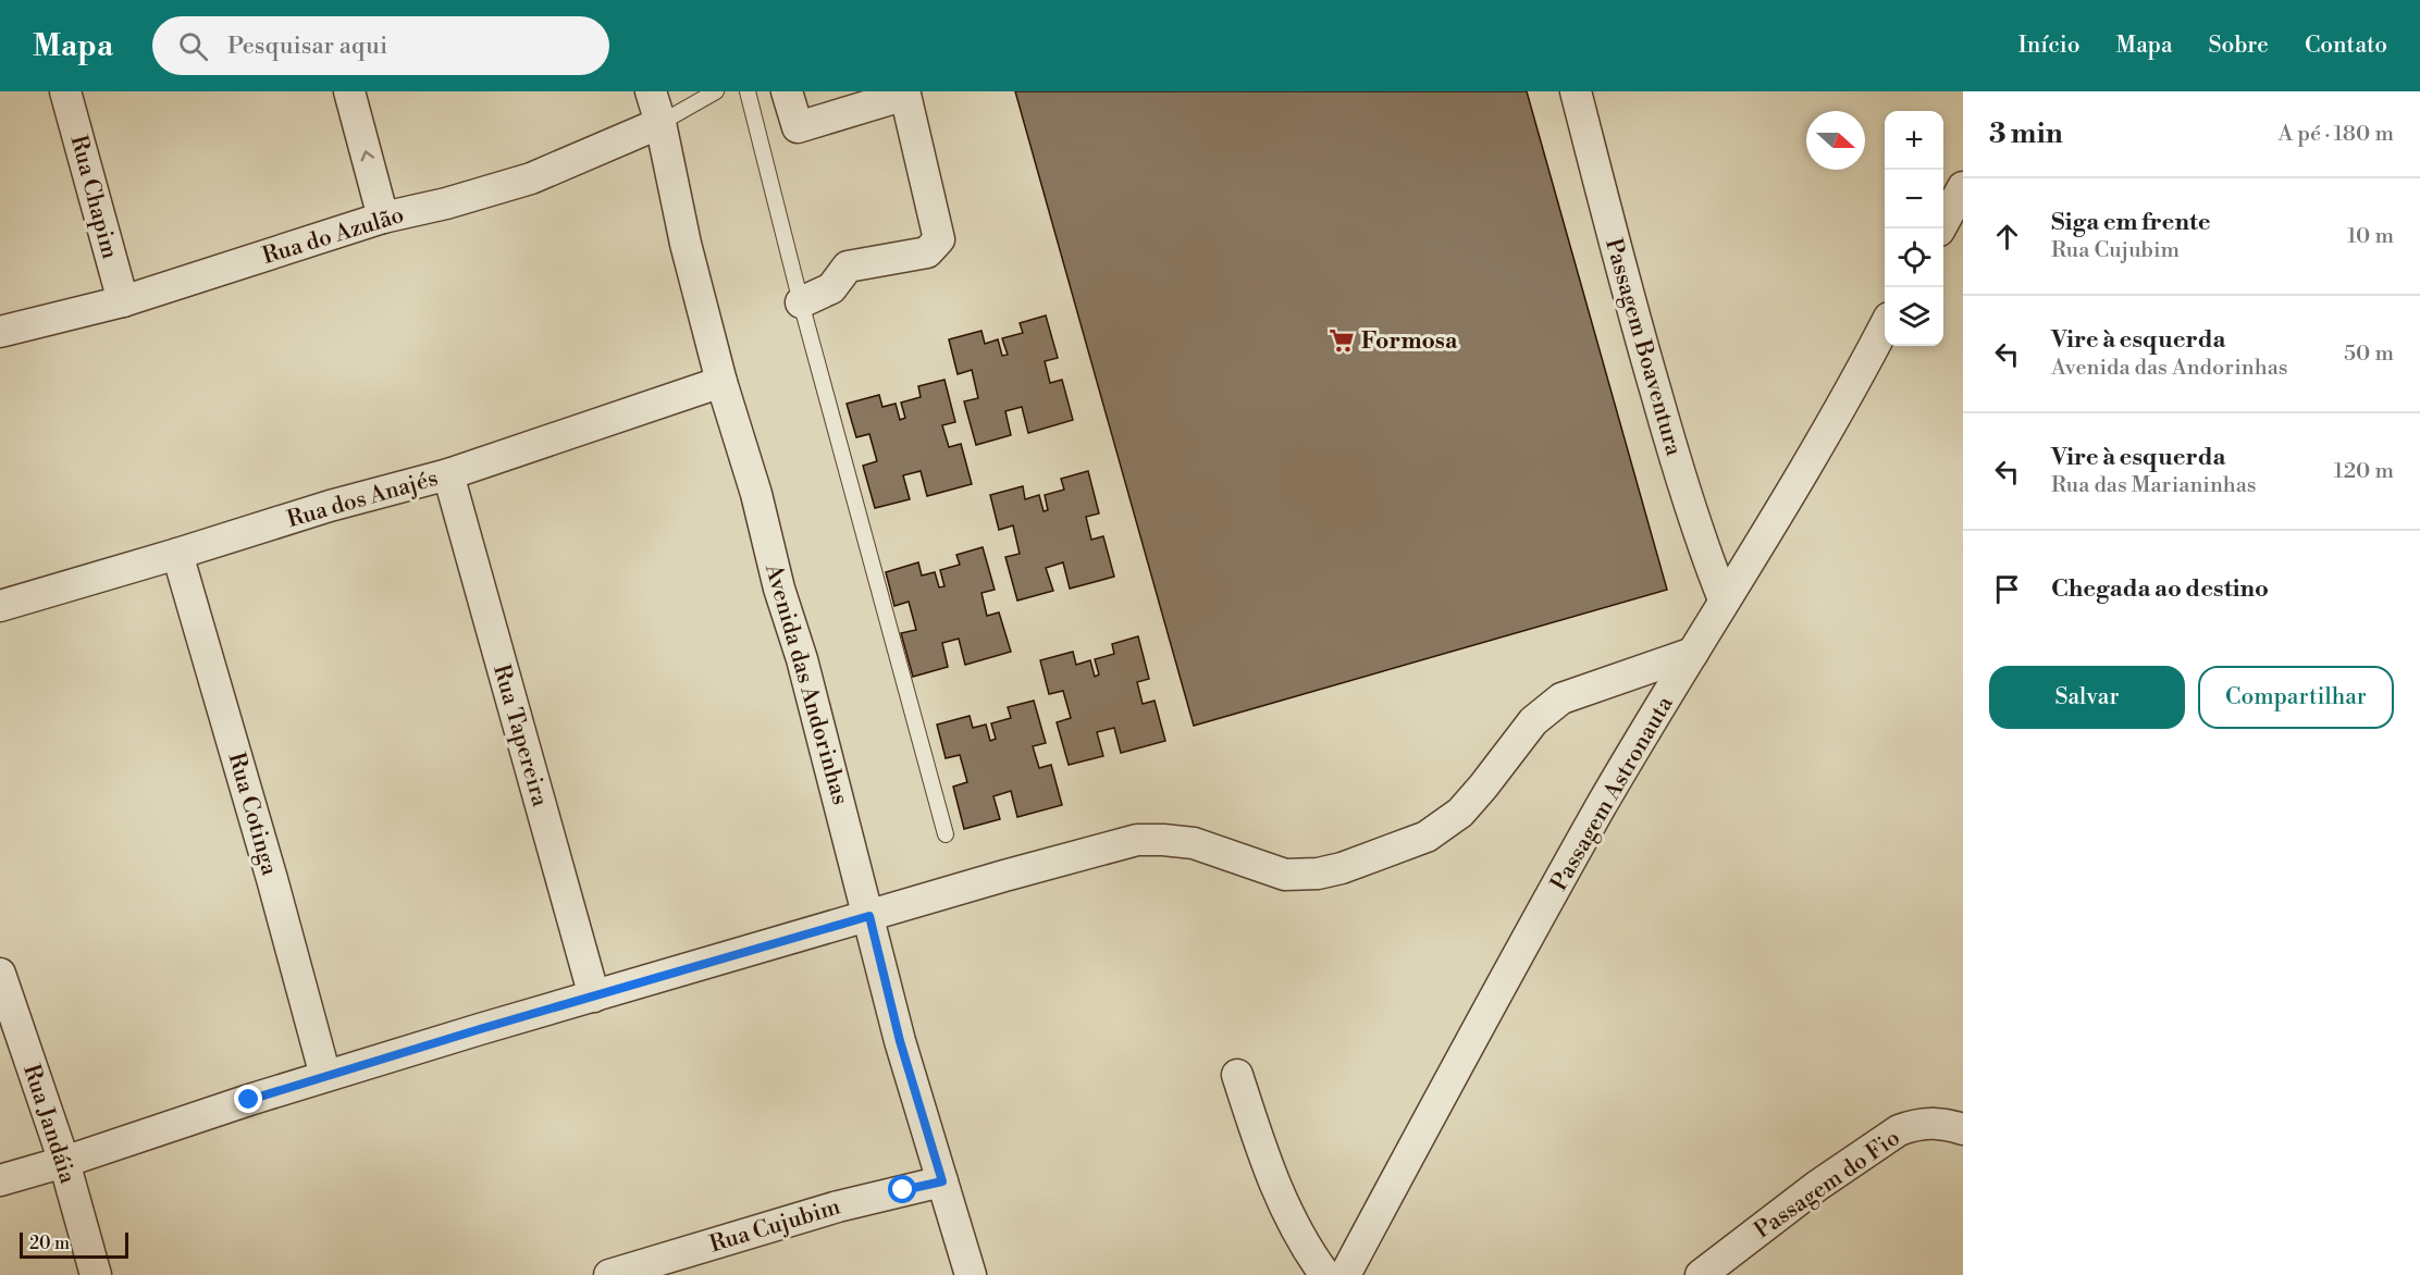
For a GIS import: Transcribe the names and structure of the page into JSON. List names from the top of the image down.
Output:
{
  "streets": {
    "street": [
      "Rua Chapim",
      "Rua do Azulão",
      "Passagem Boaventura",
      "Rua dos Anajés",
      "Avenida das Andorinhas",
      "Rua Tapereira",
      "Passagem Astronauta",
      "Rua Cotinga",
      "Rua Jandáia",
      "Passagem do Fio",
      "Rua Cujubim"
    ]
  },
  "crossings": [
    ["Rua Chapim", "Rua do Azulão"],
    ["Rua do Azulão", "Avenida das Andorinhas"],
    ["Passagem Boaventura", "Passagem Astronauta"],
    ["Rua dos Anajés", "Avenida das Andorinhas"],
    ["Rua dos Anajés", "Rua Tapereira"],
    ["Rua dos Anajés", "Rua Cotinga"],
    ["Avenida das Andorinhas", "Rua Cujubim"]
  ],
  "places": {
    "supermarket": ["Formosa"]
  },
  "scale_bar": "20 m",
  "north": "right",
  "page": {
    "header": "Mapa",
    "search": "Pesquisar aqui",
    "nav": [
      "Início",
      "Mapa",
      "Sobre",
      "Contato"
    ],
    "heading": ["3 min", "A pé · 180 m"],
    "map_buttons": ["+", "−"],
    "list": [
      ["Siga em frente", "Rua Cujubim", "10 m"],
      ["Vire à esquerda", "Avenida das Andorinhas", "50 m"],
      ["Vire à esquerda", "Rua das Marianinhas", "120 m"],
      "Chegada ao destino"
    ],
    "buttons": ["Salvar", "Compartilhar"],
    "scale": "20 m"
  }
}
